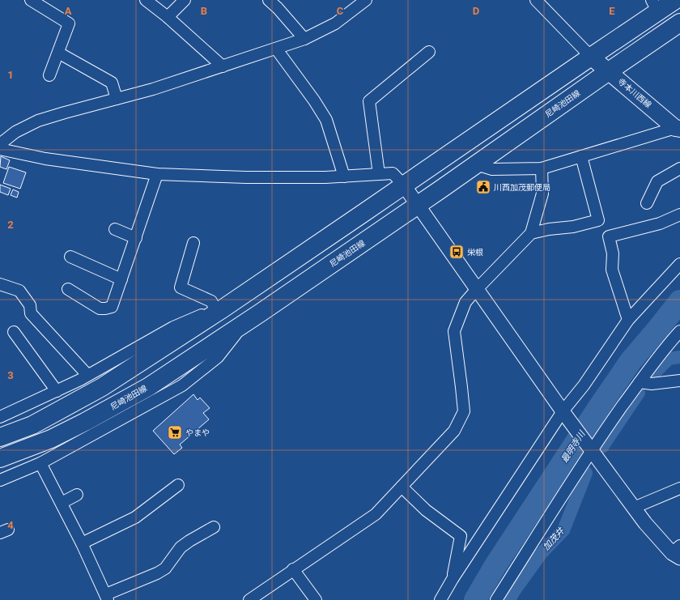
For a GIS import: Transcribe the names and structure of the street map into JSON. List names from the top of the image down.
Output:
{
  "streets": {
    "main road": ["寺本川西線", "尼崎池田線"]
  },
  "crossings": [
    ["寺本川西線", "尼崎池田線"]
  ],
  "water": ["最明寺川", "加茂井"],
  "places": {
    "public building": ["川西加茂郵便局"],
    "bus stop": ["栄根"],
    "supermarket": ["やまや"]
  },
  "grid": {
    "columns": [
      "A",
      "B",
      "C",
      "D",
      "E"
    ],
    "rows": [
      "1",
      "2",
      "3",
      "4"
    ]
  }
}
